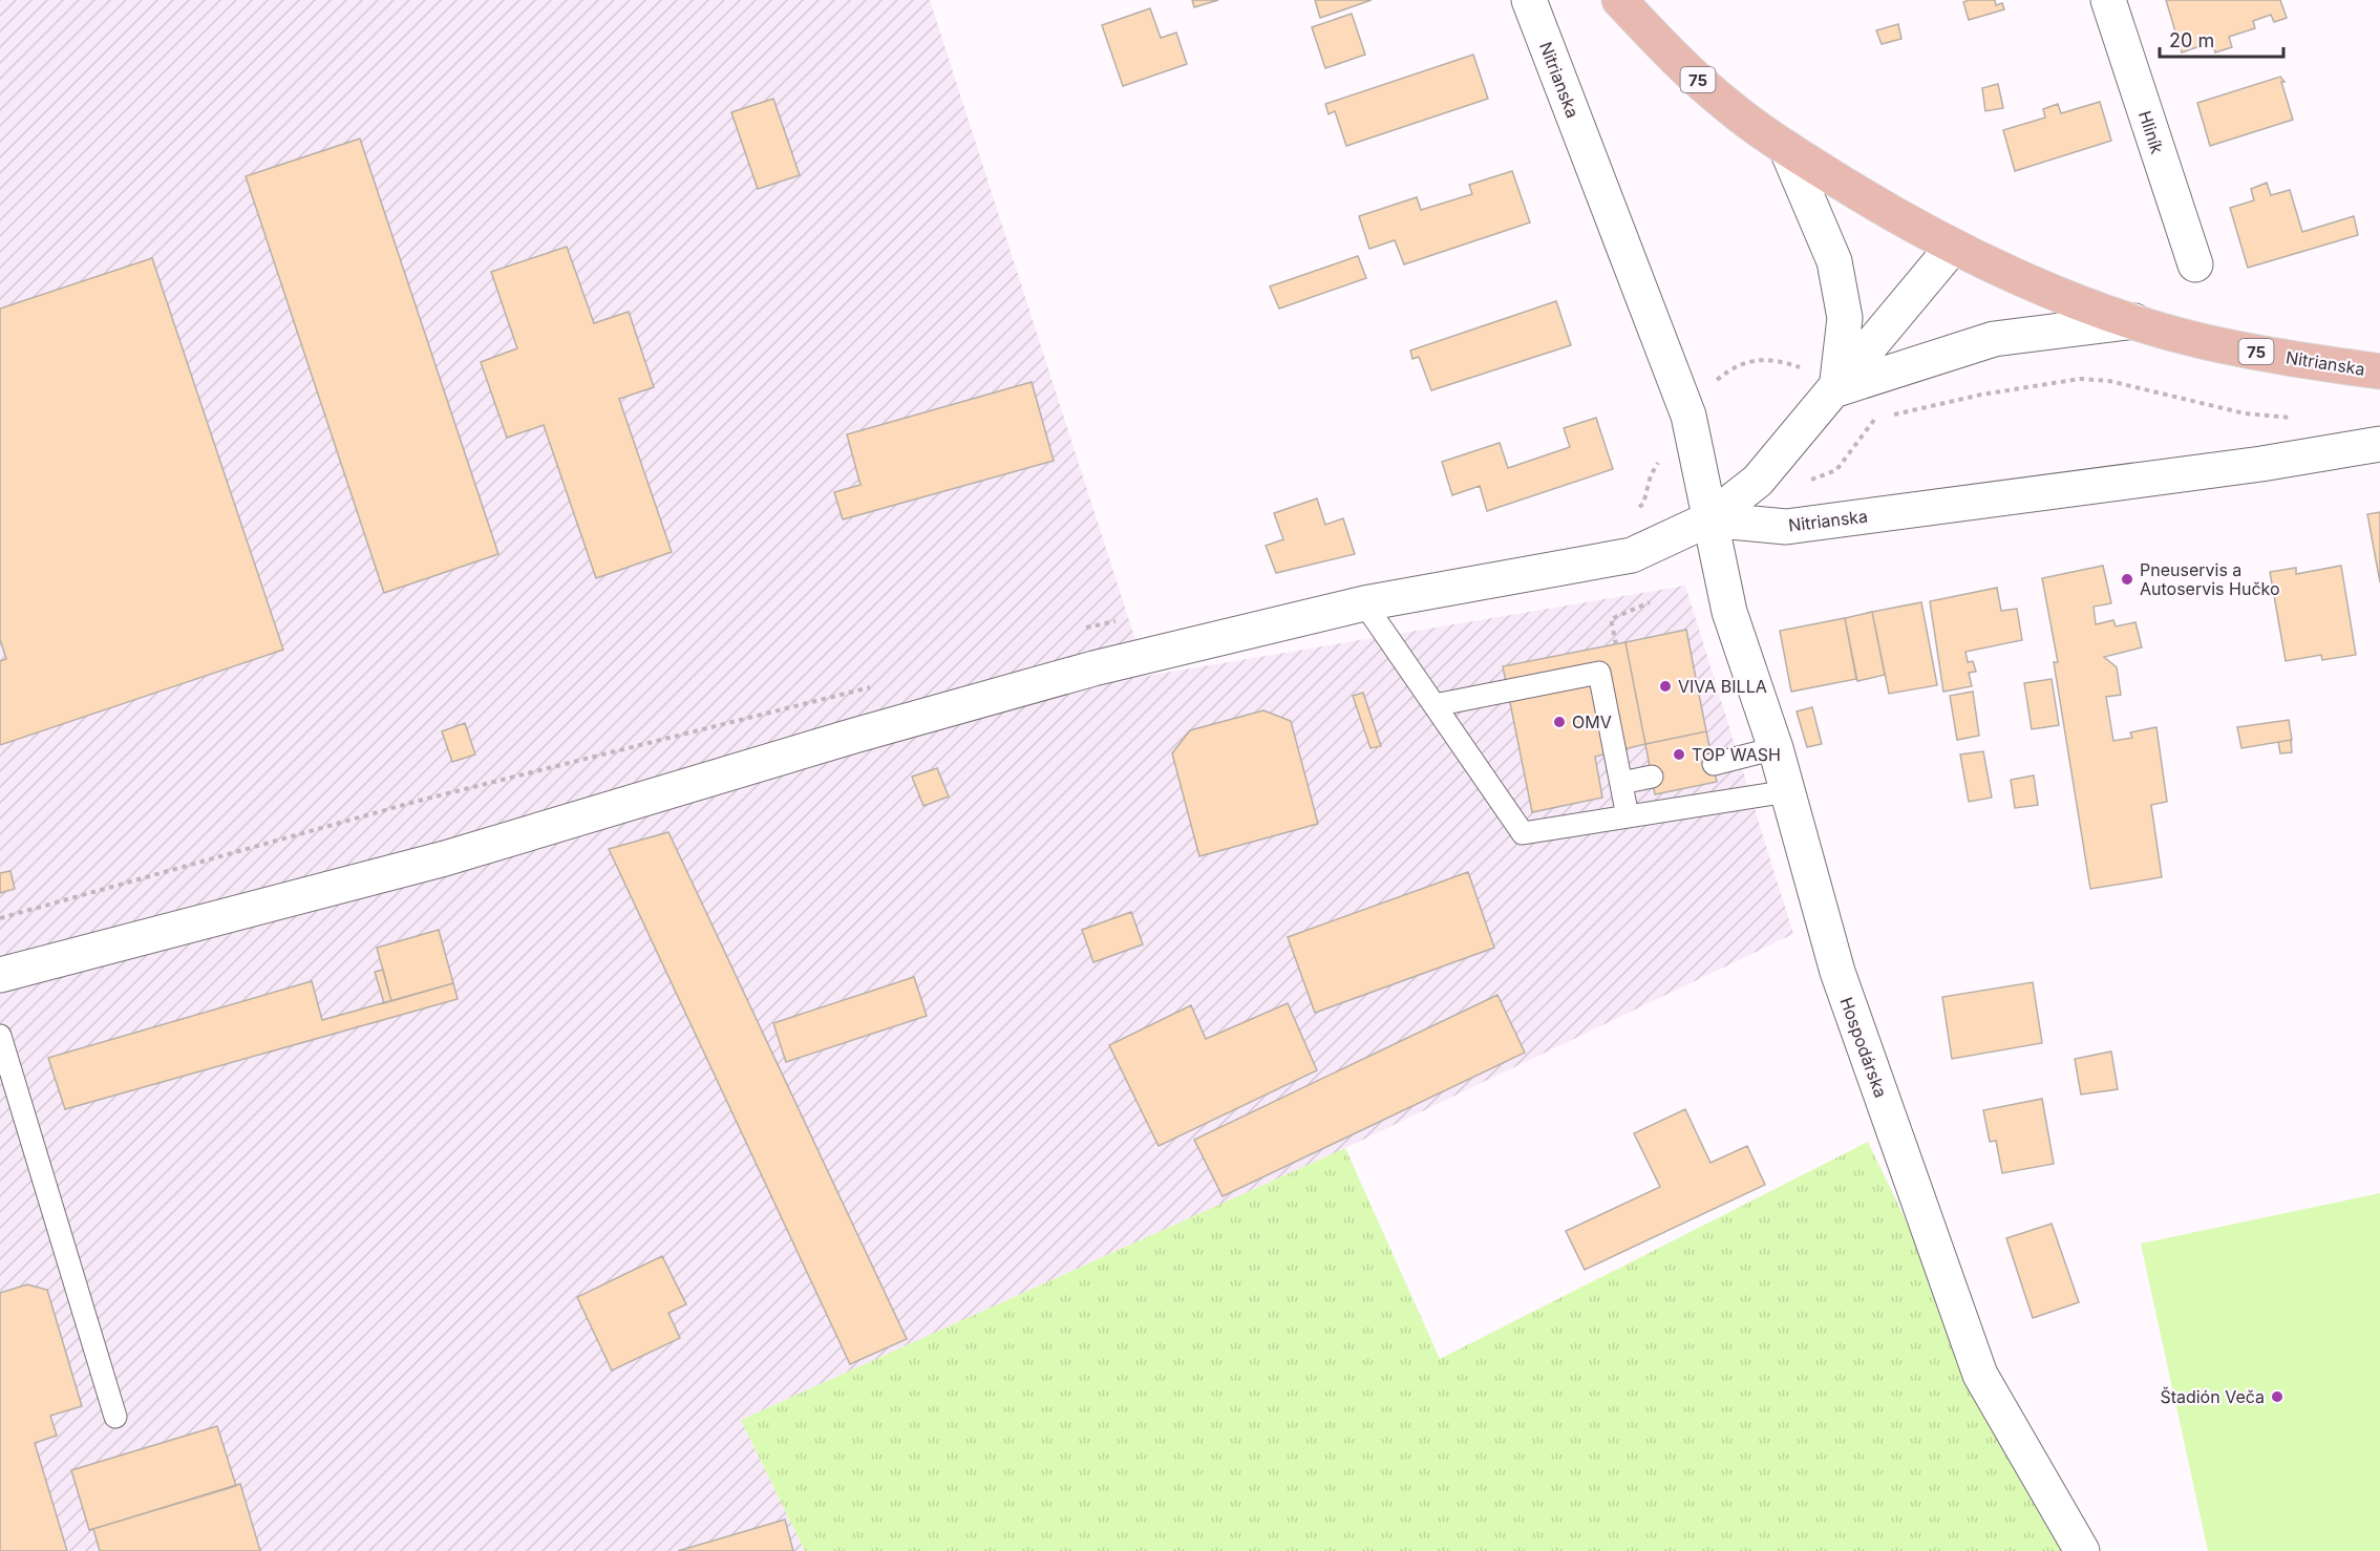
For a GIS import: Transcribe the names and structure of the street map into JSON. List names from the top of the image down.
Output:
{
  "streets": {
    "main road": ["Nitrianska", "75"],
    "street": ["Hliník", "Hospodárska"]
  },
  "crossings": [
    ["Nitrianska", "Hospodárska"]
  ],
  "places": [
    "Pneuservis a Autoservis Hučko",
    "VIVA BILLA",
    "OMV",
    "TOP WASH",
    "Štadión Veča"
  ],
  "scale_bar": "20 m"
}
